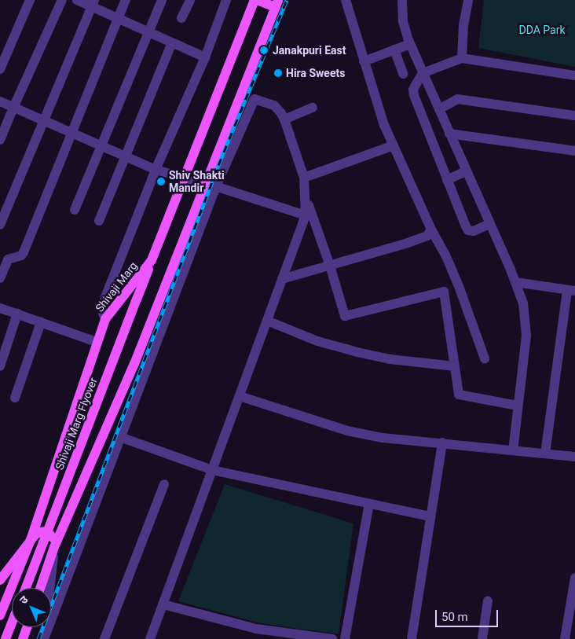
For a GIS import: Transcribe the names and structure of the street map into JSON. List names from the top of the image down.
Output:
{
  "streets": {
    "main road": ["Shivaji Marg", "Shivaji Marg Flyover"]
  },
  "crossings": [
    ["Shivaji Marg", "Shivaji Marg Flyover"]
  ],
  "parks": ["DDA Park"],
  "places": ["Janakpuri East", "Hira Sweets", "Shiv Shakti Mandir"],
  "scale_bar": "50 m",
  "north": "top left"
}
